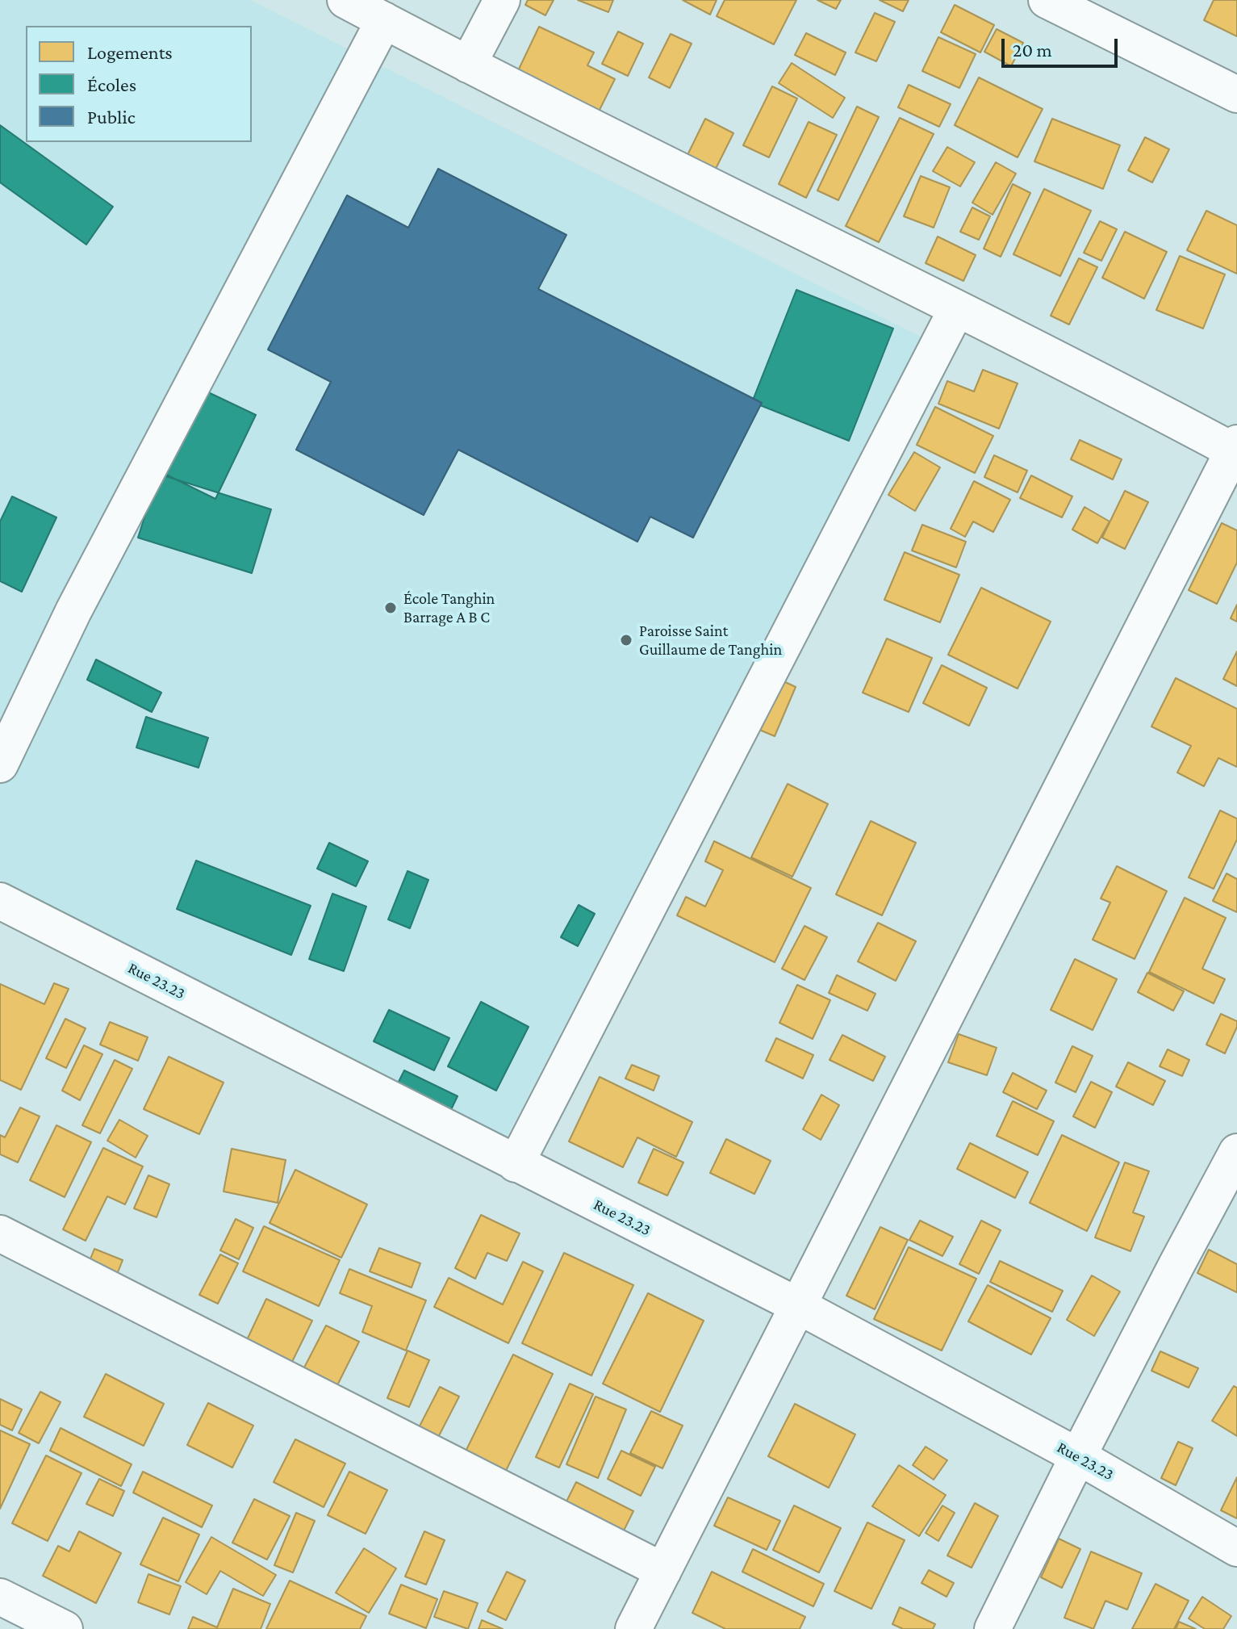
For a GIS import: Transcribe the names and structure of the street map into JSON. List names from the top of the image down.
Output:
{
  "streets": {
    "street": ["Rue 23.23"]
  },
  "places": ["École Tanghin Barrage A B C", "Paroisse Saint Guillaume de Tanghin"],
  "legend": ["Logements", "Écoles", "Public"],
  "scale_bar": "20 m"
}
